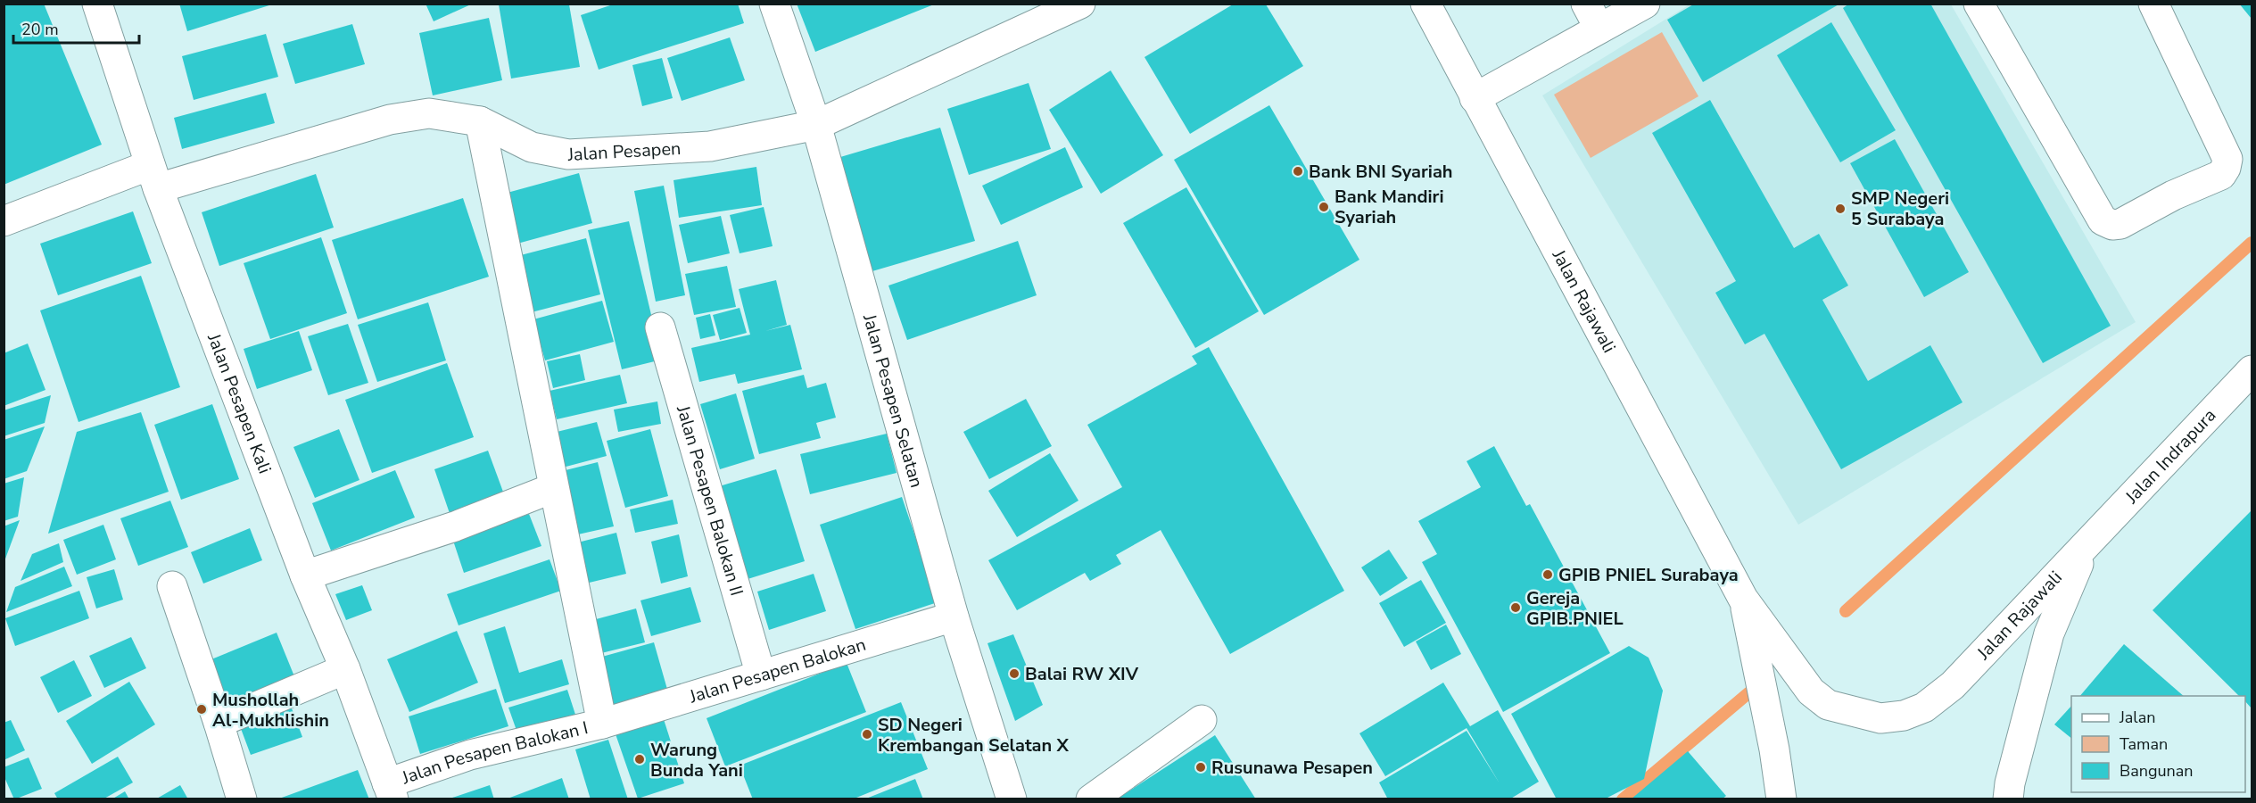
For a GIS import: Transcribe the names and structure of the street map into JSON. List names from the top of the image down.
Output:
{
  "streets": {
    "street": [
      "Jalan Pesapen",
      "Jalan Rajawali",
      "Jalan Pesapen Selatan",
      "Jalan Pesapen Kali",
      "Jalan Indrapura",
      "Jalan Pesapen Balokan II",
      "Jalan Pesapen Balokan",
      "Jalan Pesapen Balokan I"
    ]
  },
  "crossings": [
    ["Jalan Pesapen", "Jalan Pesapen Selatan"],
    ["Jalan Pesapen", "Jalan Pesapen Kali"],
    ["Jalan Rajawali", "Jalan Indrapura"],
    ["Jalan Pesapen Selatan", "Jalan Pesapen Balokan"],
    ["Jalan Pesapen Kali", "Jalan Pesapen Balokan I"],
    ["Jalan Pesapen Balokan II", "Jalan Pesapen Balokan"],
    ["Jalan Pesapen Balokan", "Jalan Pesapen Balokan I"]
  ],
  "places": [
    "Bank BNI Syariah",
    "Bank Mandiri Syariah",
    "SMP Negeri 5 Surabaya",
    "GPIB PNIEL Surabaya",
    "Gereja GPIB.PNIEL",
    "Balai RW XIV",
    "Mushollah Al-Mukhlishin",
    "SD Negeri Krembangan Selatan X",
    "Warung Bunda Yani",
    "Rusunawa Pesapen"
  ],
  "legend": ["Jalan", "Taman", "Bangunan"],
  "scale_bar": "20 m"
}
